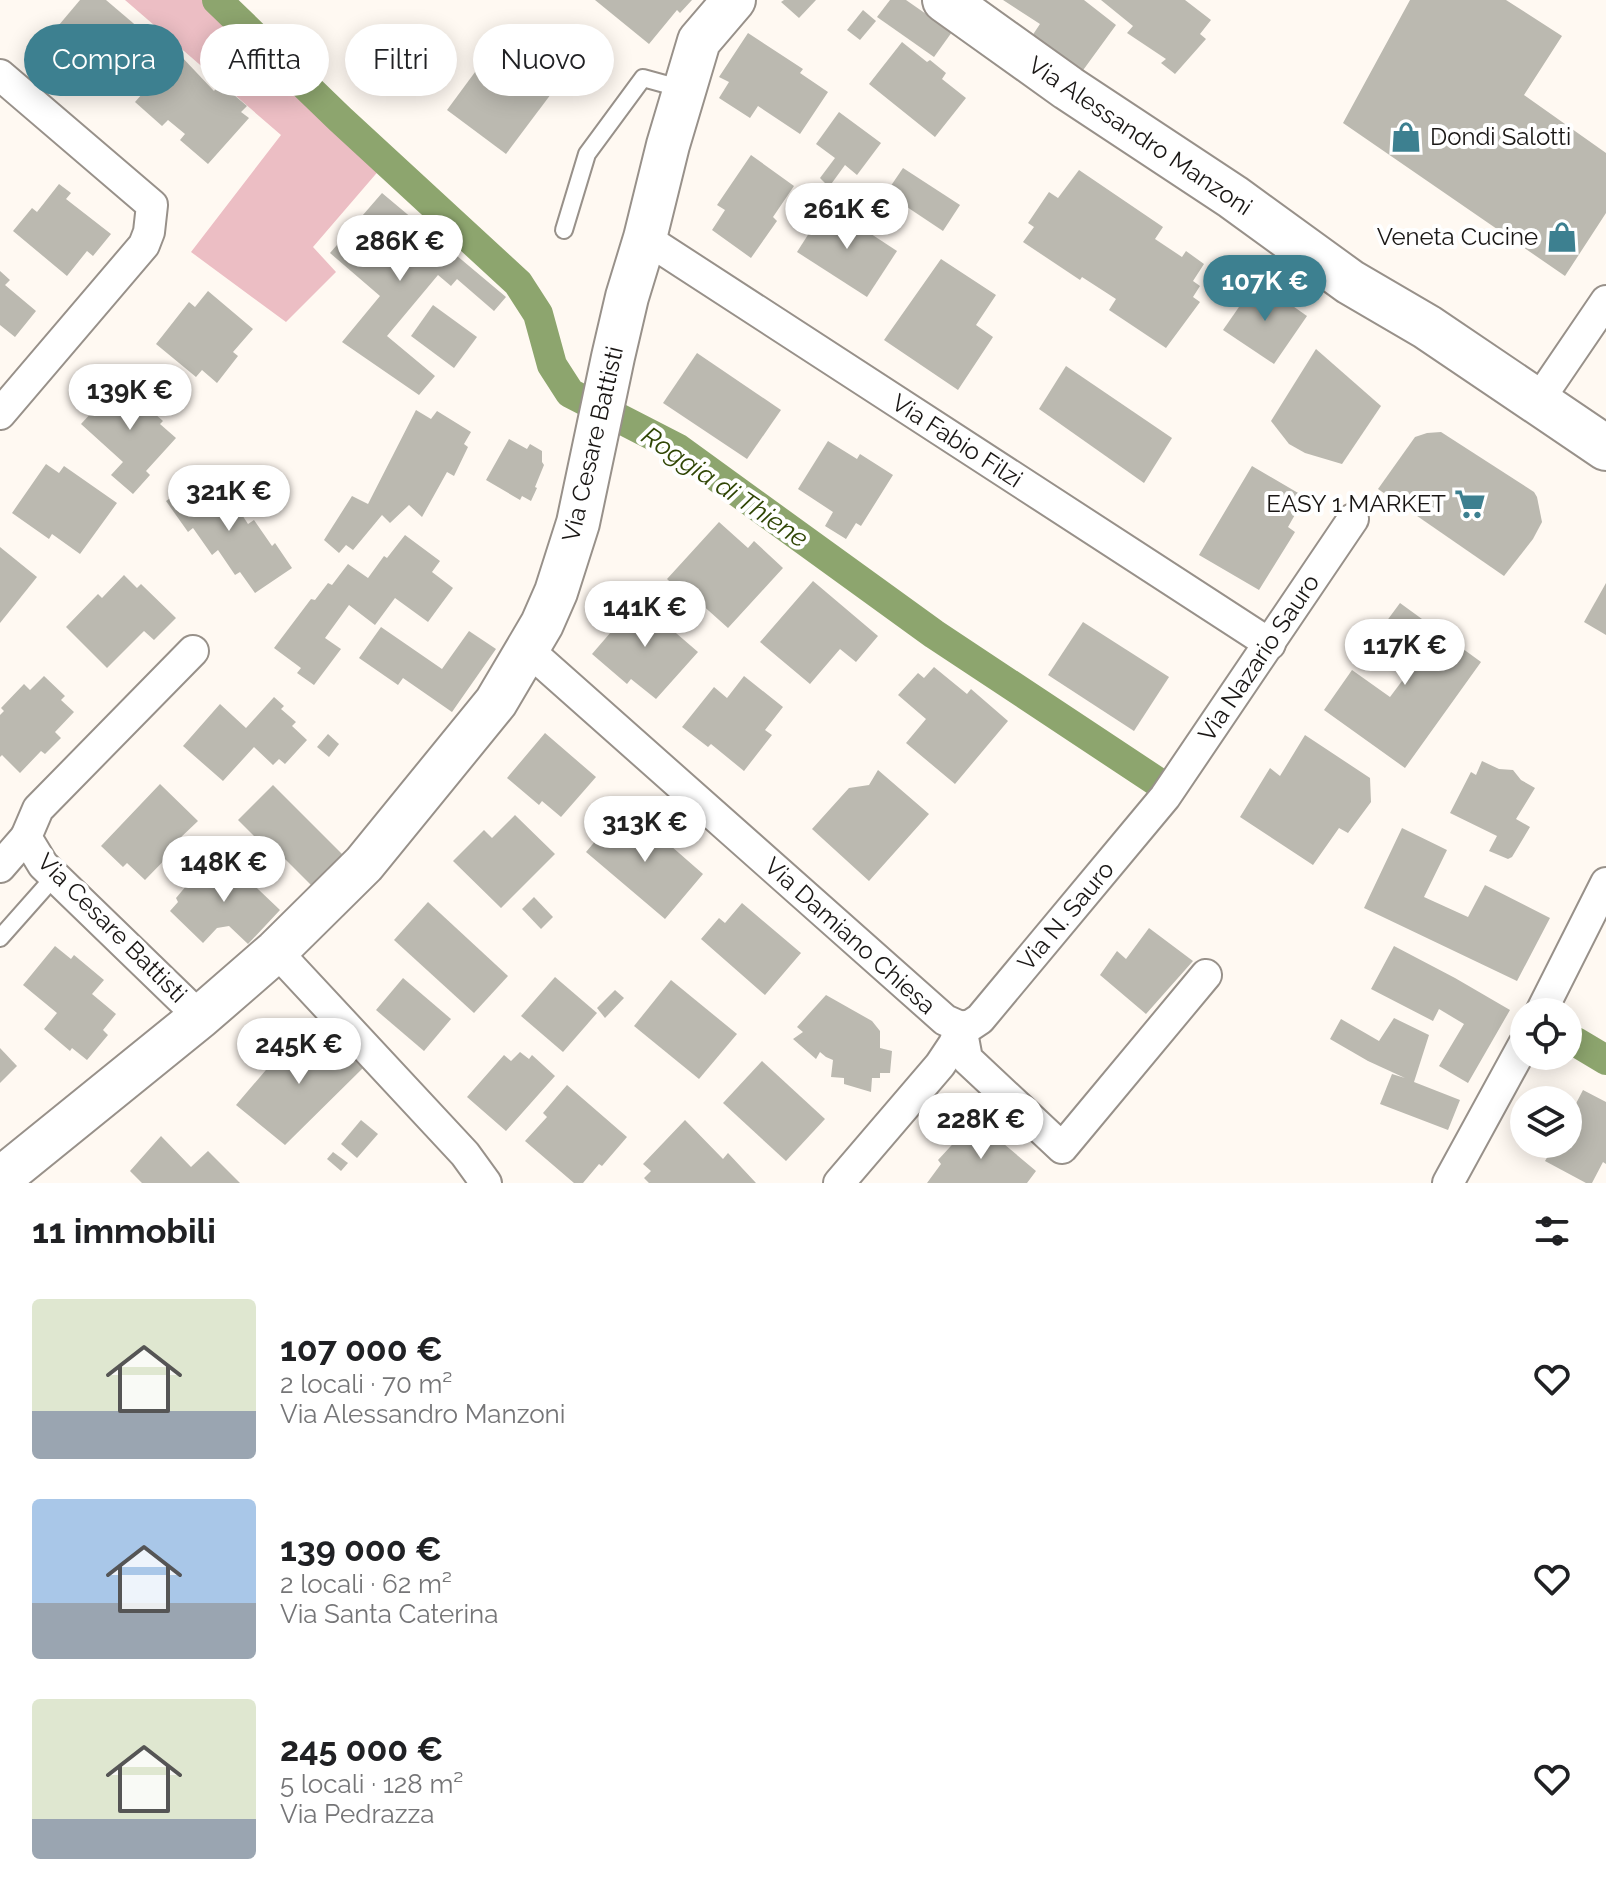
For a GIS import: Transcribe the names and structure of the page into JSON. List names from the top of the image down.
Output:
{
  "streets": {
    "main road": ["Via Alessandro Manzoni"],
    "street": [
      "Via Fabio Filzi",
      "Via Cesare Battisti",
      "Via Nazario Sauro",
      "Via N. Sauro",
      "Via Damiano Chiesa"
    ]
  },
  "crossings": [
    ["Via Fabio Filzi", "Via Cesare Battisti"],
    ["Via Fabio Filzi", "Via Nazario Sauro"],
    ["Via Cesare Battisti", "Via Damiano Chiesa"],
    ["Via Nazario Sauro", "Via N. Sauro"],
    ["Via N. Sauro", "Via Damiano Chiesa"]
  ],
  "water": ["Roggia di Thiene"],
  "places": {
    "shop": ["Dondi Salotti", "Veneta Cucine"],
    "supermarket": ["EASY 1 MARKET"]
  },
  "page": {
    "chip": [
      "Compra",
      "Affitta",
      "Filtri",
      "Nuovo"
    ],
    "price": [
      "261K €",
      "286K €",
      "107K €",
      "139K €",
      "321K €",
      "141K €",
      "117K €",
      "313K €",
      "148K €",
      "245K €",
      "228K €"
    ],
    "heading": "11 immobili",
    "list": [
      {
        "name": "107 000 €",
        "note": "2 locali · 70 m² · Via Alessandro Manzoni"
      },
      {
        "name": "139 000 €",
        "note": "2 locali · 62 m² · Via Santa Caterina"
      },
      {
        "name": "245 000 €",
        "note": "5 locali · 128 m² · Via Pedrazza"
      }
    ]
  }
}
